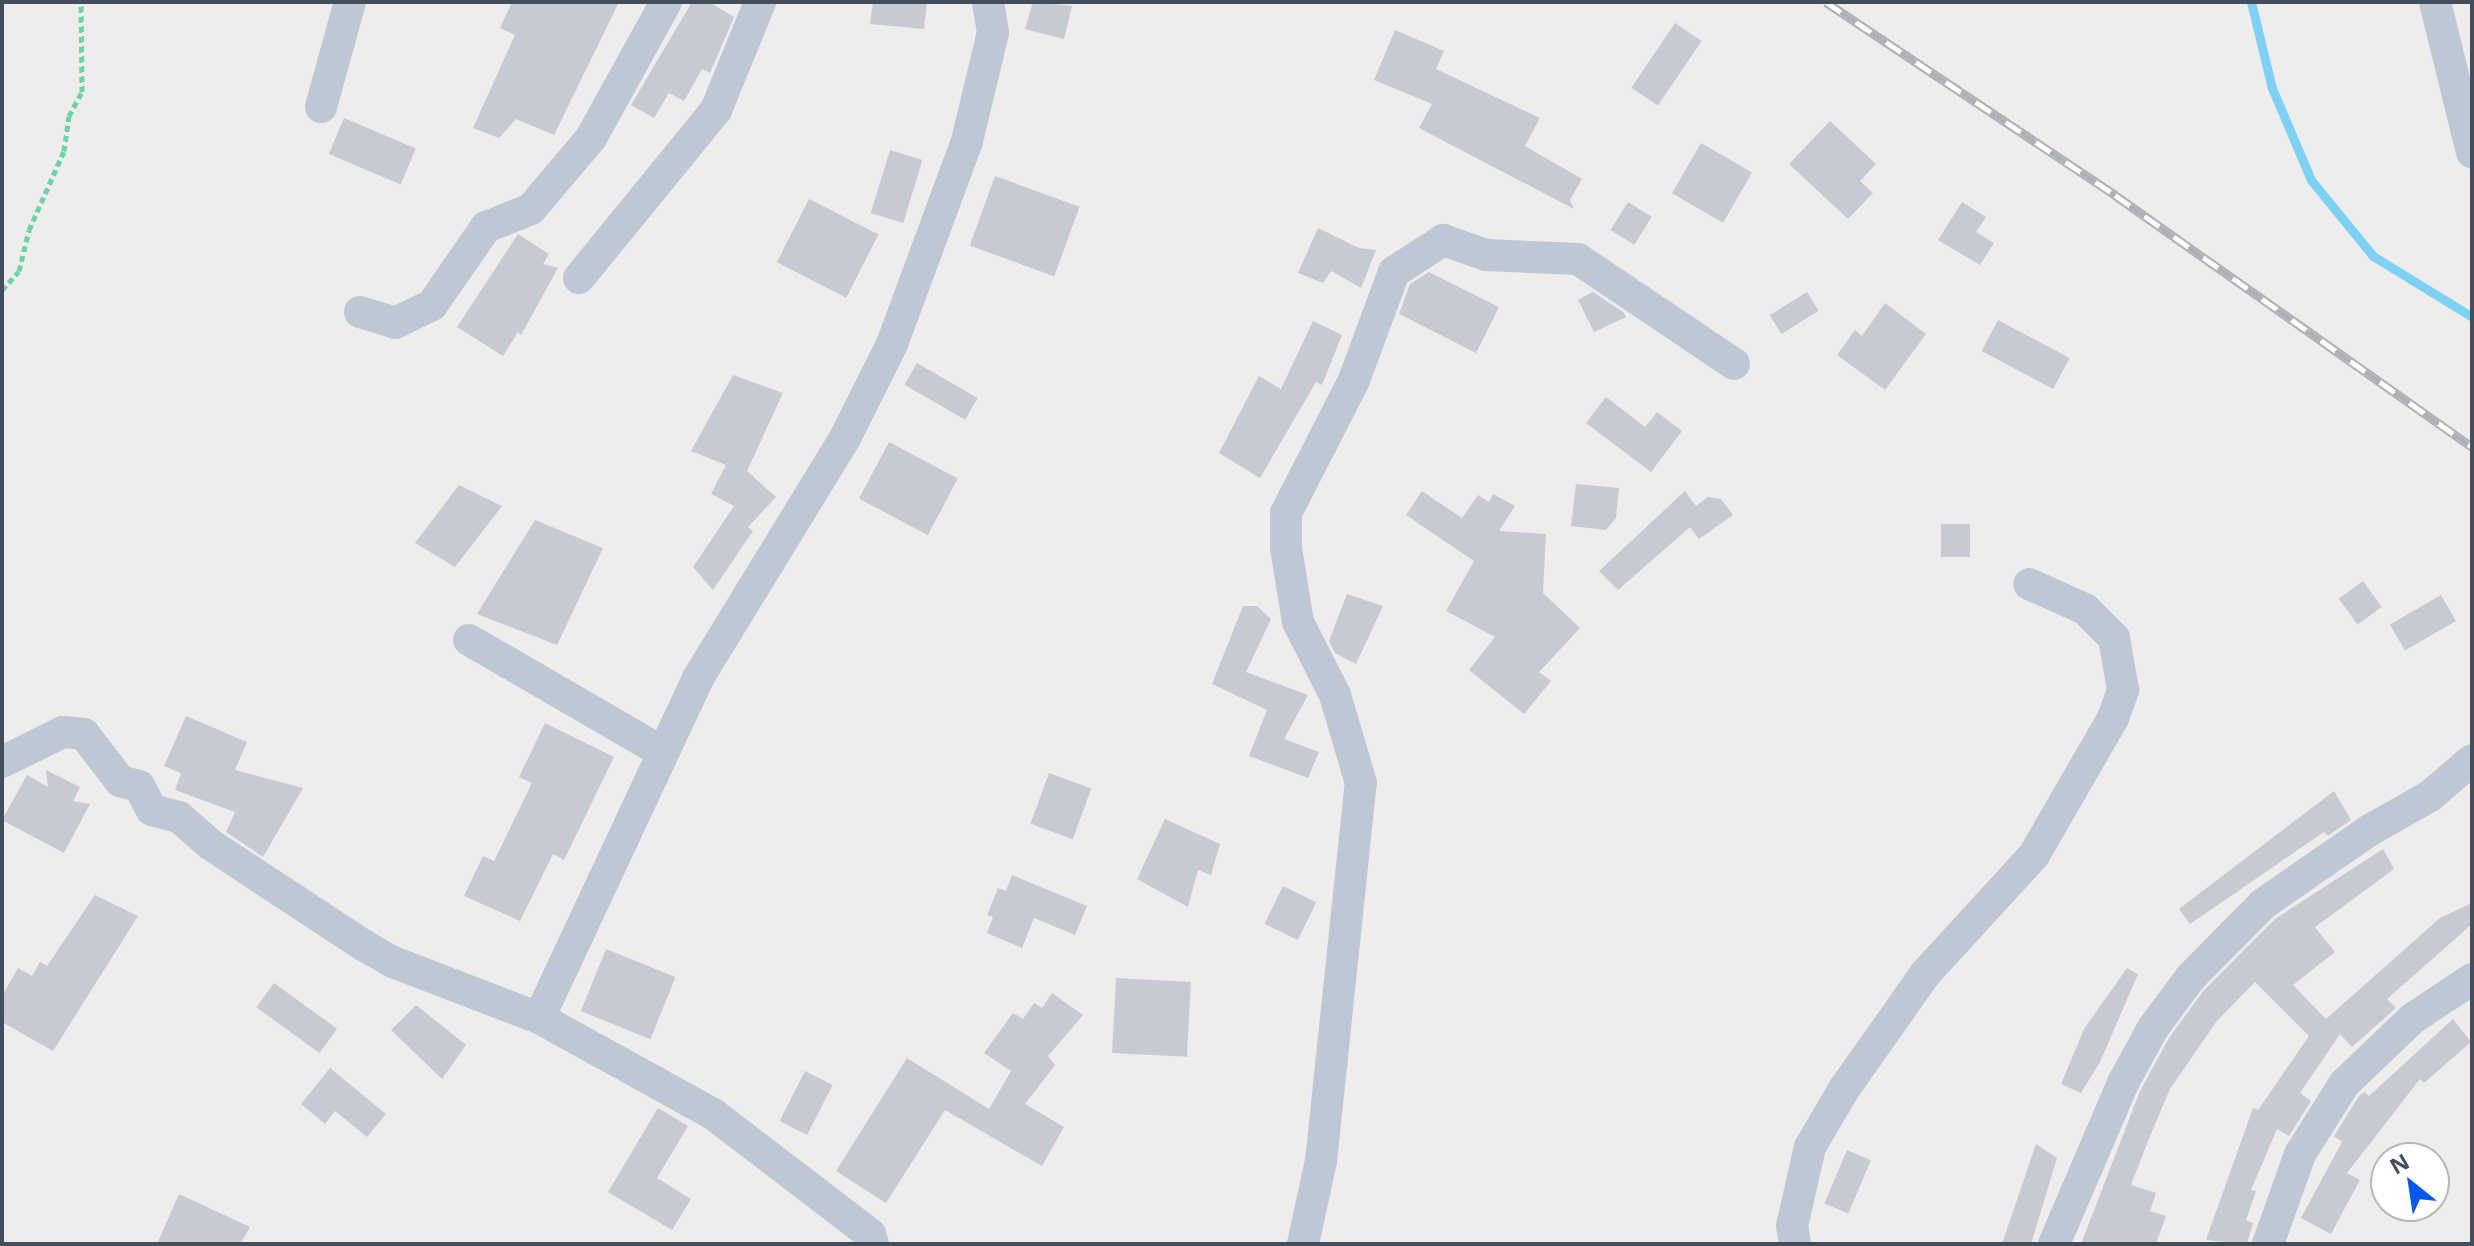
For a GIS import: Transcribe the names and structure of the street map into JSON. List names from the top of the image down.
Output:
{
  "north": "top left"
}
